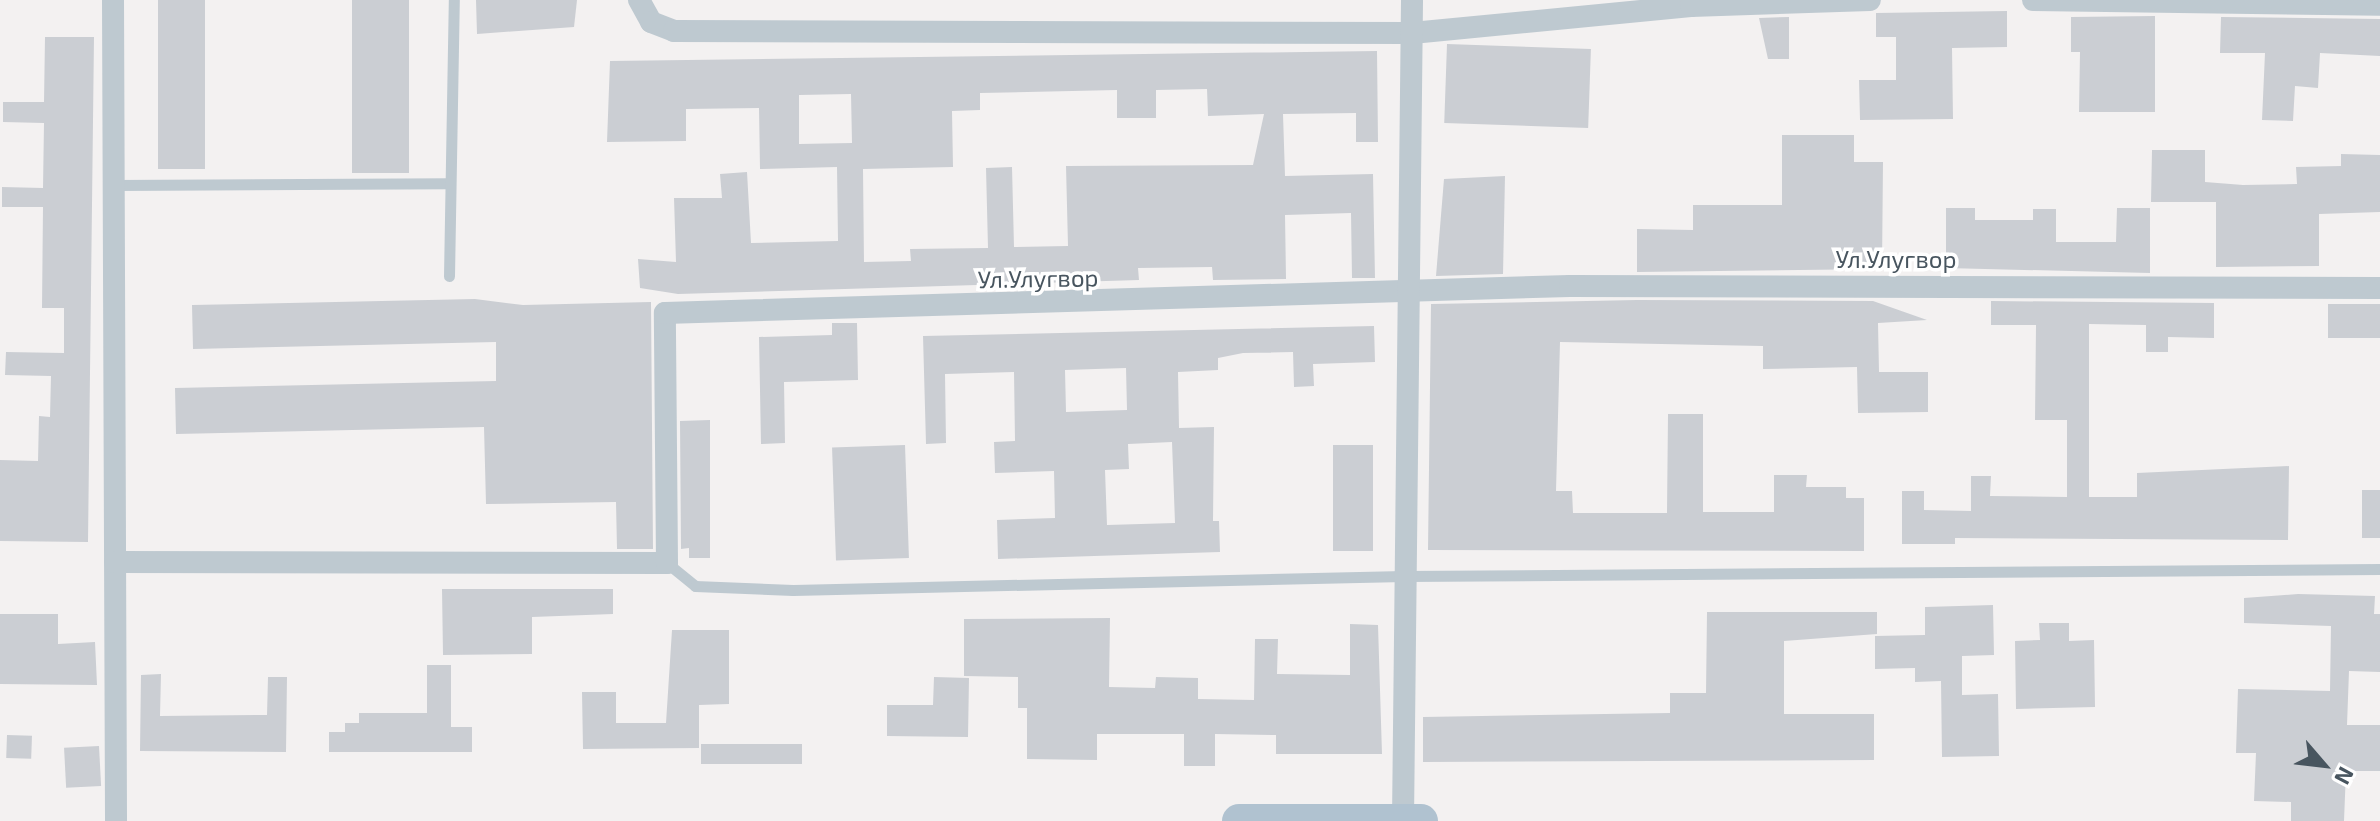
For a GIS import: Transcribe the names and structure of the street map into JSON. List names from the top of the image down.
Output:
{
  "streets": {
    "street": ["Ул.Улугвор"]
  },
  "north": "bottom right"
}
